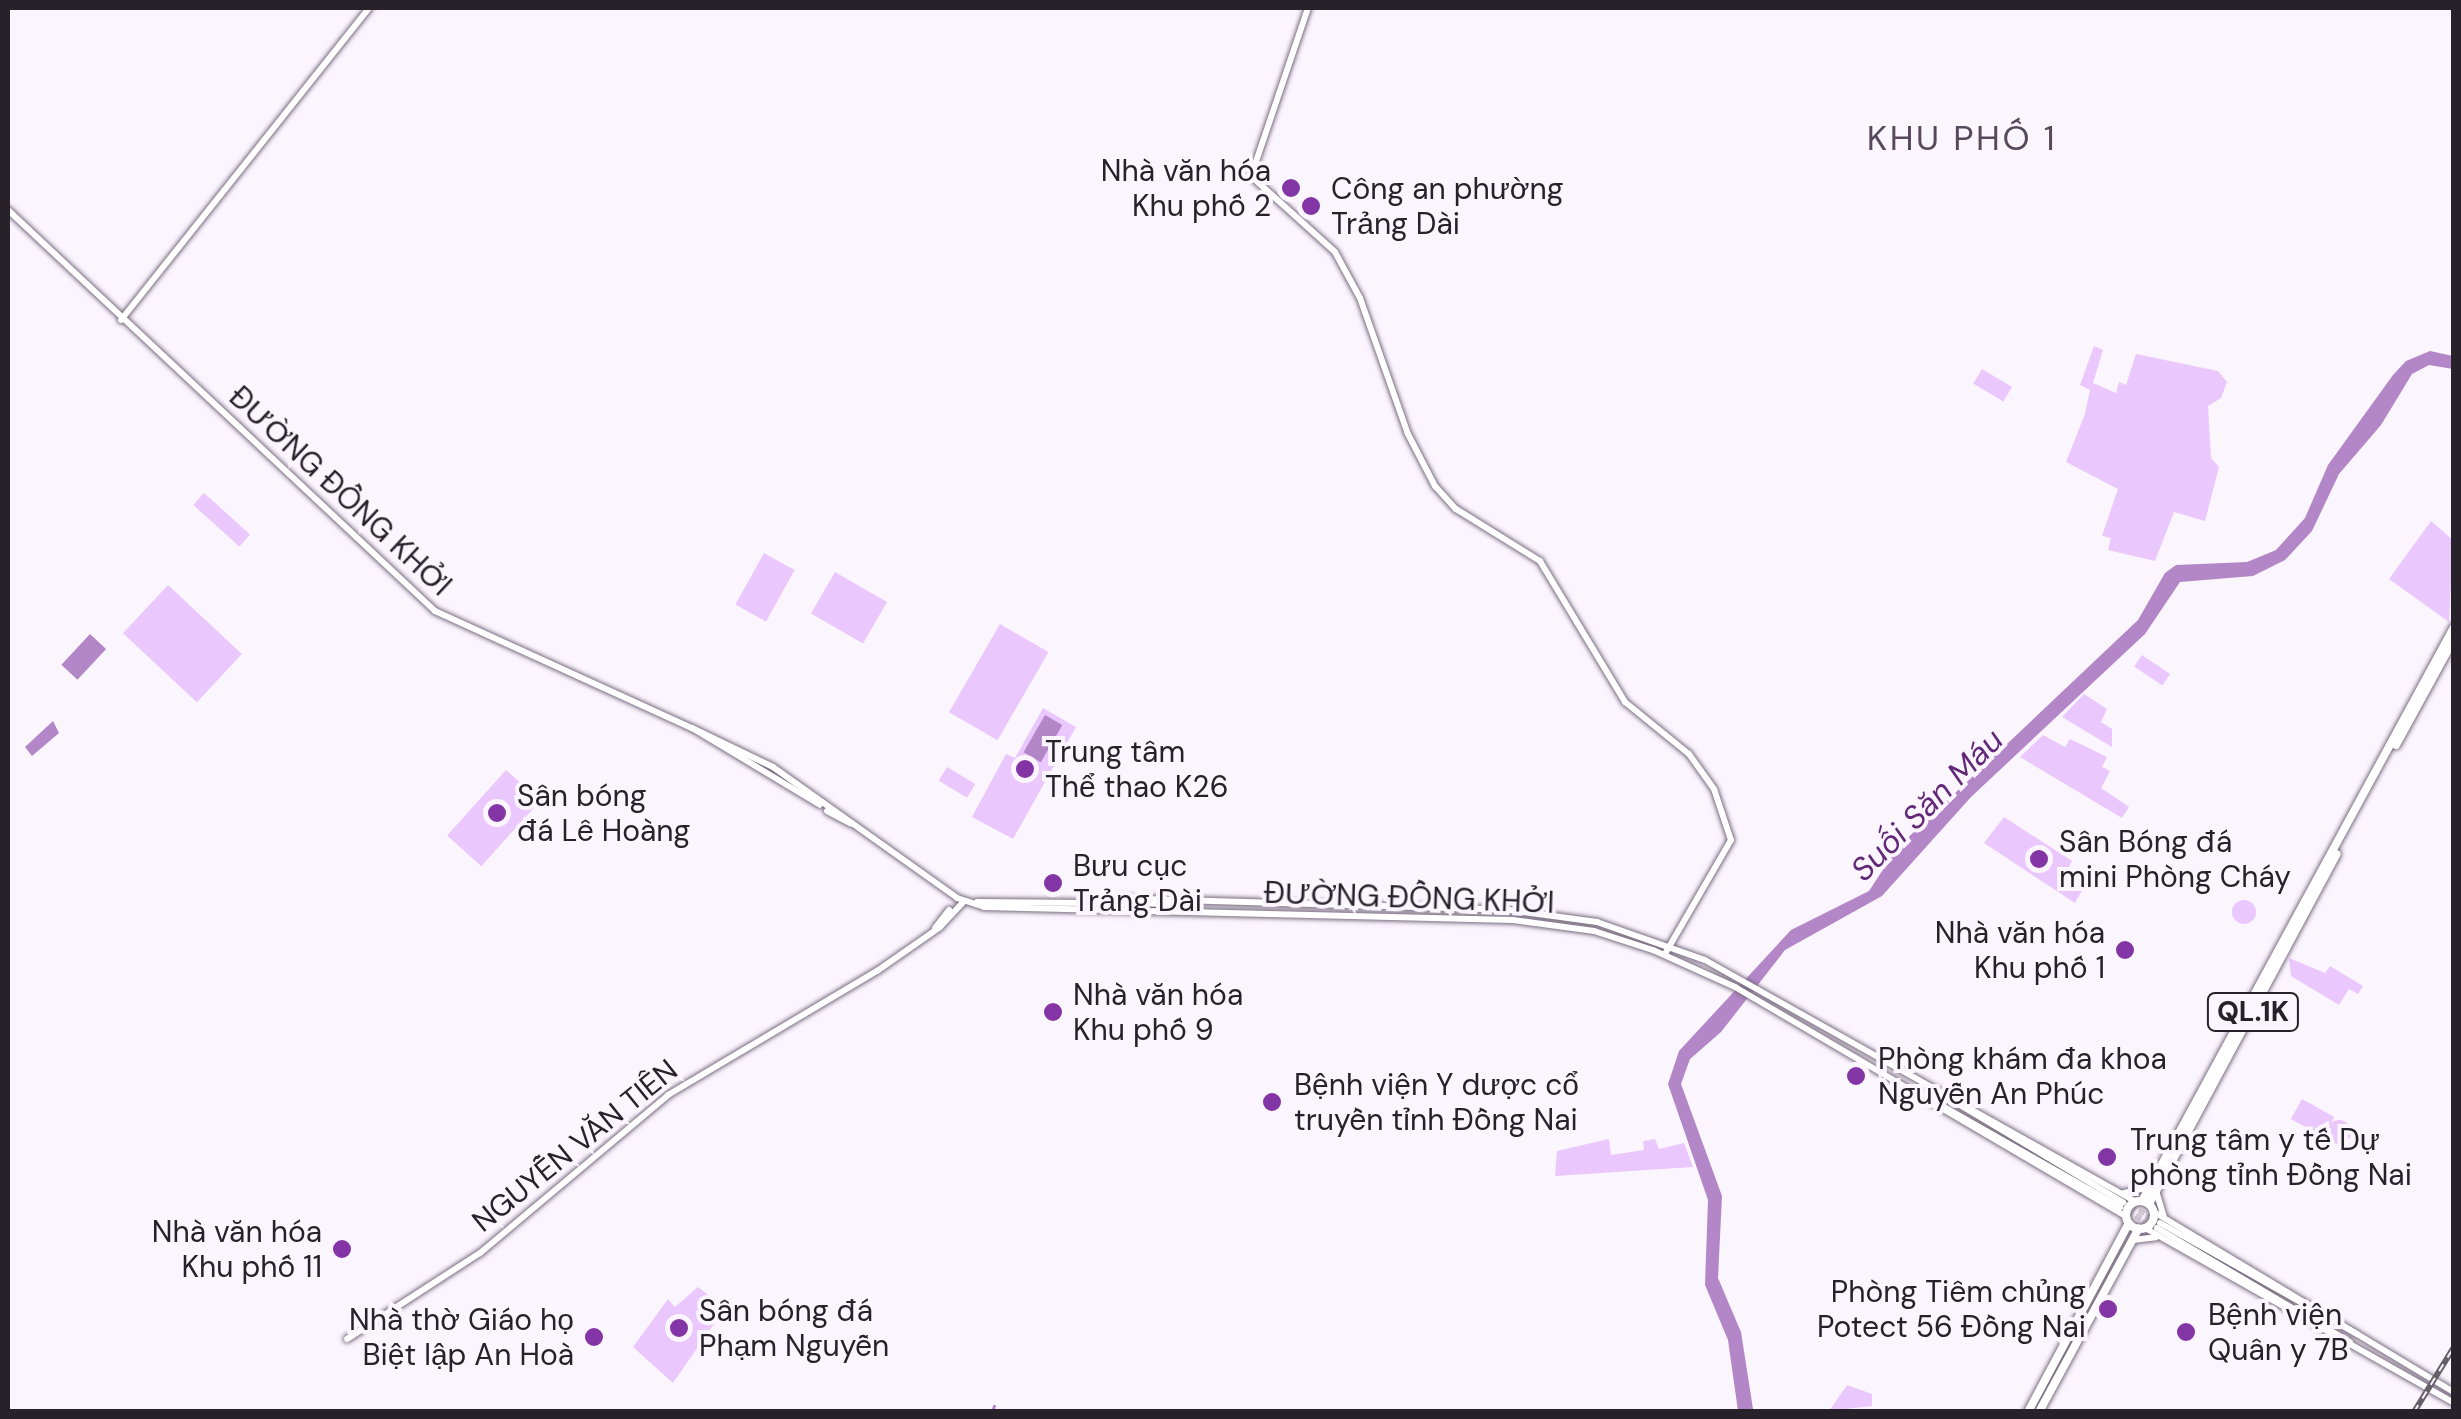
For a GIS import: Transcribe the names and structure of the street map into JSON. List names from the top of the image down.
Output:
{
  "streets": {
    "main road": ["ĐƯỜNG ĐỒNG KHỞI", "QL.1K", "NGUYỄN VĂN TIÊN"]
  },
  "crossings": [
    ["ĐƯỜNG ĐỒNG KHỞI", "NGUYỄN VĂN TIÊN"]
  ],
  "districts": ["KHU PHỐ 1"],
  "water": ["Suối Săn Máu"],
  "places": [
    "Nhà văn hóa Khu phố 2",
    "Công an phường Trảng Dài",
    "Trung tâm Thể thao K26",
    "Sân bóng đá Lê Hoàng",
    "Sân Bóng đá mini Phòng Cháy",
    "Bưu cục Trảng Dài",
    "Nhà văn hóa Khu phố 1",
    "Nhà văn hóa Khu phố 9",
    "Phòng khám đa khoa Nguyễn An Phúc",
    "Bệnh viện Y dược cổ truyền tỉnh Đồng Nai",
    "Trung tâm y tế Dự phòng tỉnh Đồng Nai",
    "Nhà văn hóa Khu phố 11",
    "Phòng Tiêm chủng Potect 56 Đồng Nai",
    "Sân bóng đá Phạm Nguyễn",
    "Bệnh viện Quân y 7B",
    "Nhà thờ Giáo họ Biệt lập An Hoà"
  ]
}
